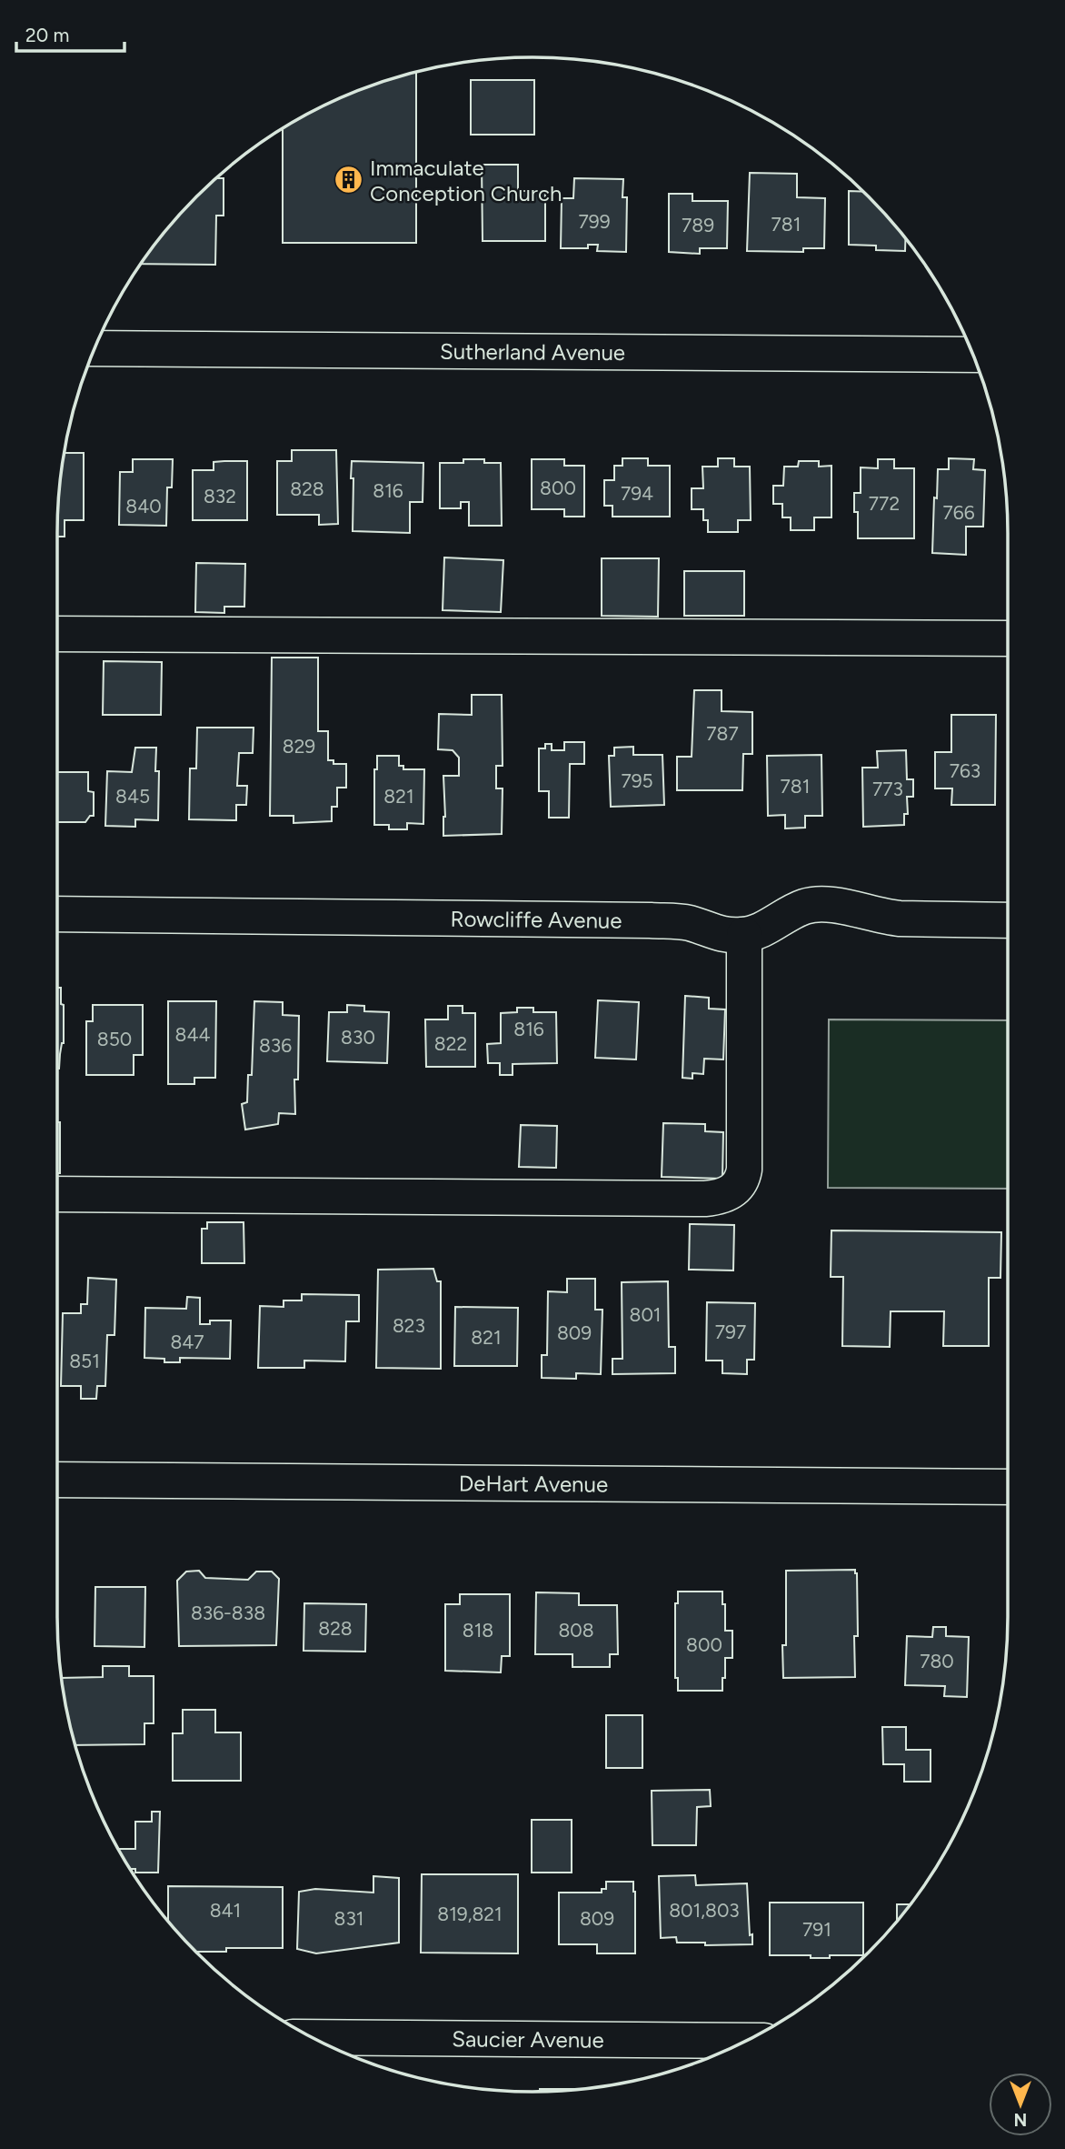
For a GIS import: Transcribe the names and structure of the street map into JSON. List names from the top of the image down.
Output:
{
  "streets": {
    "street": [
      "Sutherland Avenue",
      "Rowcliffe Avenue",
      "DeHart Avenue",
      "Saucier Avenue"
    ]
  },
  "places": {
    "building": ["Immaculate Conception Church"]
  },
  "house_numbers": [
    "799",
    "781",
    "789",
    "800",
    "828",
    "816",
    "794",
    "832",
    "772",
    "840",
    "766",
    "787",
    "829",
    "763",
    "795",
    "781",
    "773",
    "845",
    "821",
    "816",
    "844",
    "830",
    "850",
    "822",
    "836",
    "801",
    "823",
    "797",
    "809",
    "821",
    "847",
    "851",
    "836-838",
    "828",
    "818",
    "808",
    "800",
    "780",
    "841",
    "801,803",
    "819,821",
    "831",
    "809",
    "791"
  ],
  "scale_bar": "20 m",
  "north": "bottom"
}
